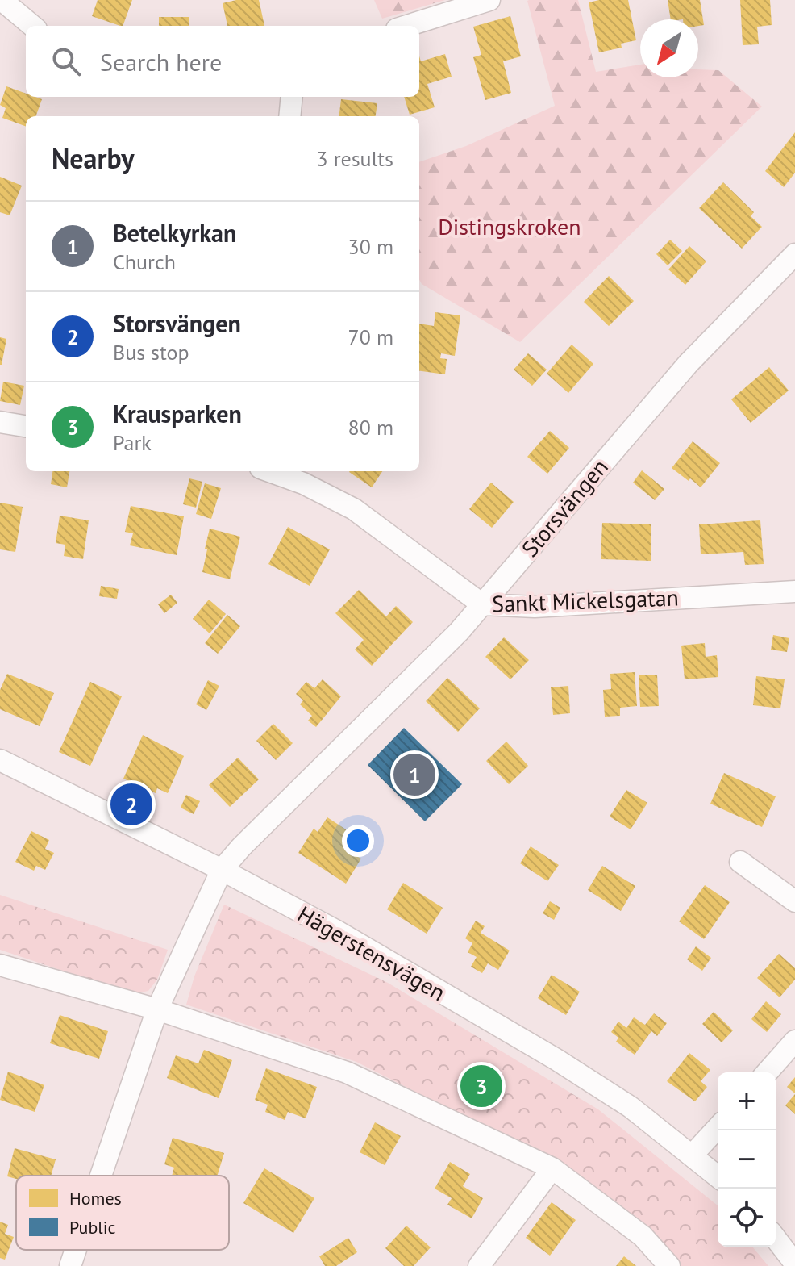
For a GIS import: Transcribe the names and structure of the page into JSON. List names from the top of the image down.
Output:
{
  "streets": {
    "street": ["Storsvängen", "Sankt Mickelsgatan", "Hägerstensvägen"]
  },
  "crossings": [
    ["Storsvängen", "Sankt Mickelsgatan"],
    ["Storsvängen", "Hägerstensvägen"]
  ],
  "parks": ["Distingskroken"],
  "legend": ["Homes", "Public"],
  "north": "bottom left",
  "page": {
    "search": "Search here",
    "heading": ["Nearby", "3 results"],
    "list": [
      {
        "mark": "1",
        "name": "Betelkyrkan",
        "note": "Church",
        "value": "30 m"
      },
      {
        "mark": "2",
        "name": "Storsvängen",
        "note": "Bus stop",
        "value": "70 m"
      },
      {
        "mark": "3",
        "name": "Krausparken",
        "note": "Park",
        "value": "80 m"
      }
    ],
    "pins": ["1", "2", "3"],
    "map_buttons": ["+", "−"]
  }
}
